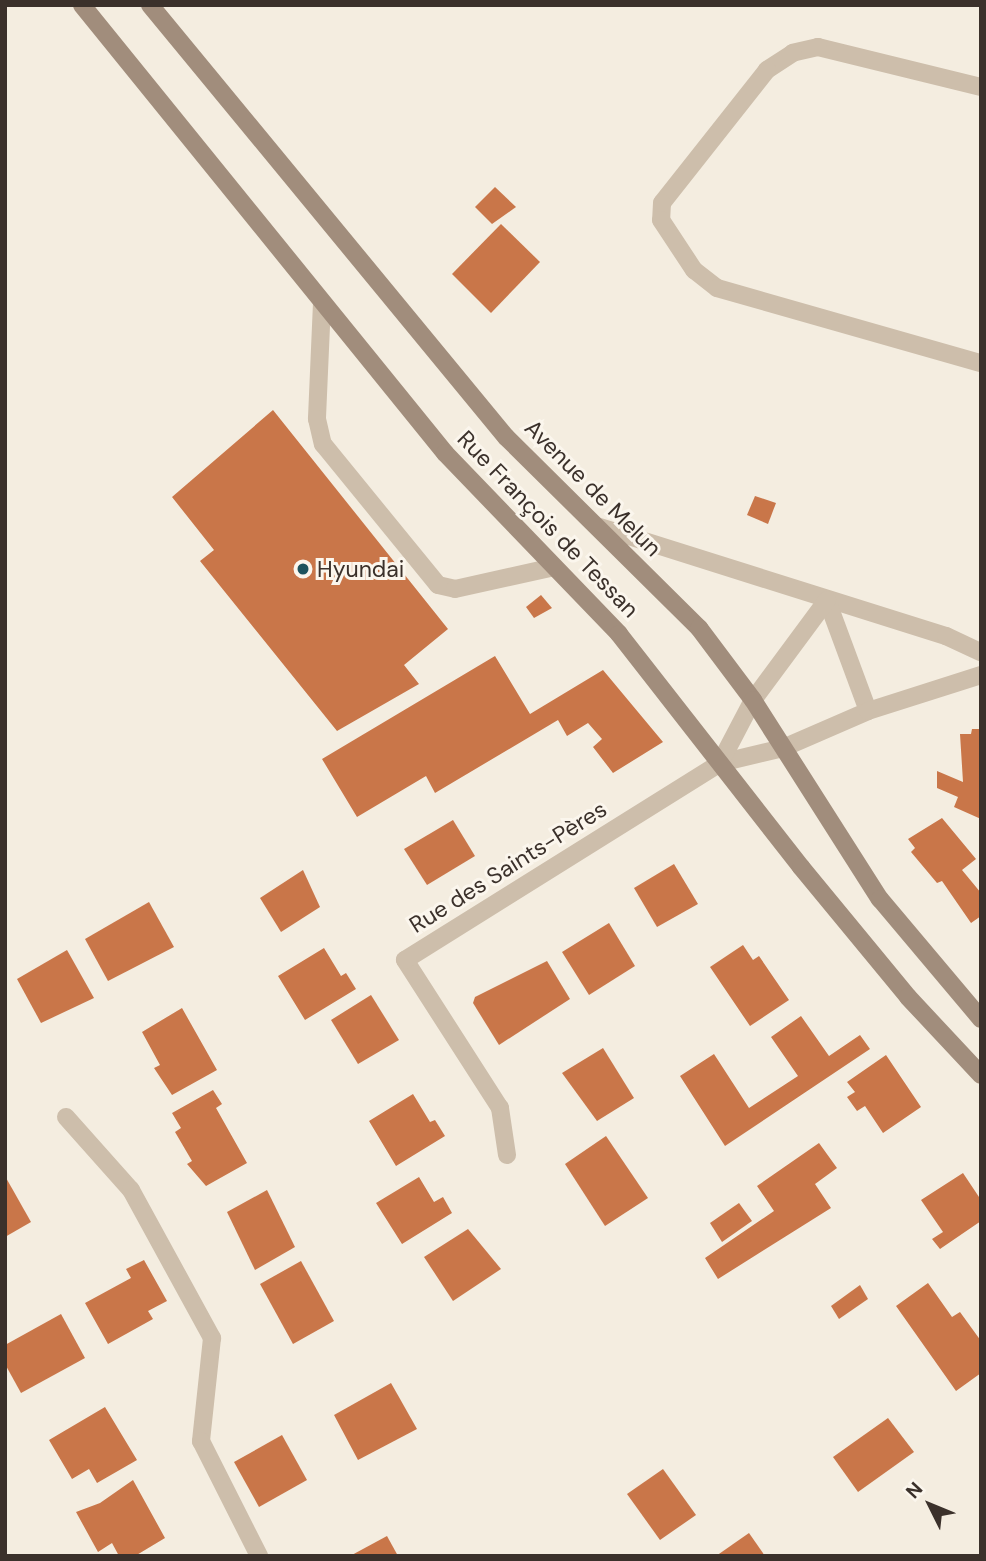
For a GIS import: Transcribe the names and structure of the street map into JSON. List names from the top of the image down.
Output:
{
  "streets": {
    "main road": ["Avenue de Melun", "Rue François de Tessan"],
    "street": ["Rue des Saints-Pères"]
  },
  "crossings": [
    ["Rue François de Tessan", "Rue des Saints-Pères"]
  ],
  "places": ["Hyundai"],
  "north": "top left"
}
